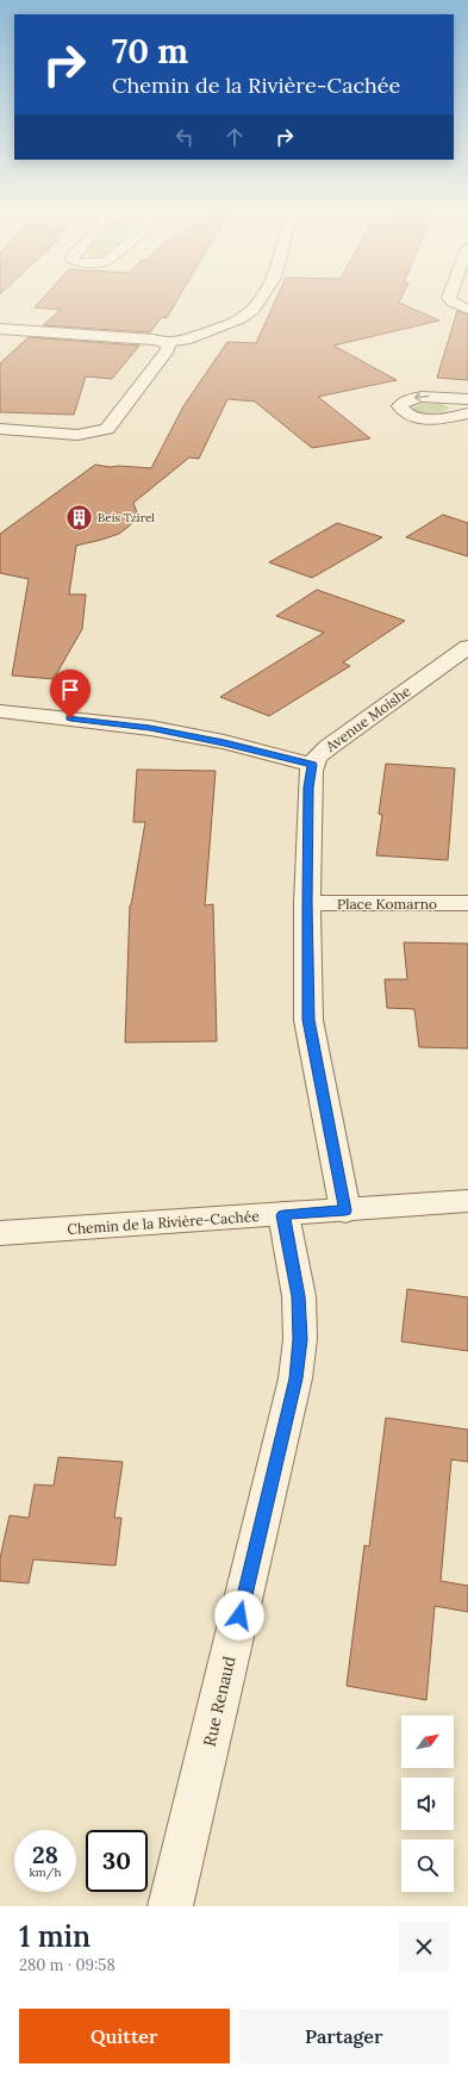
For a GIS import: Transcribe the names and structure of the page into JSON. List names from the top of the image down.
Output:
{
  "streets": {
    "street": [
      "Avenue Moishe",
      "Place Komarno",
      "Chemin de la Rivière-Cachée",
      "Rue Renaud"
    ]
  },
  "crossings": [
    ["Chemin de la Rivière-Cachée", "Rue Renaud"]
  ],
  "places": {
    "building": ["Beis Tzirel"]
  },
  "north": "top right",
  "page": {
    "turn": ["70 m", "Chemin de la Rivière-Cachée"],
    "speed": "28 km/h",
    "limit": "30",
    "heading": ["1 min", "280 m · 09:58"],
    "buttons": ["Quitter", "Partager"]
  }
}
